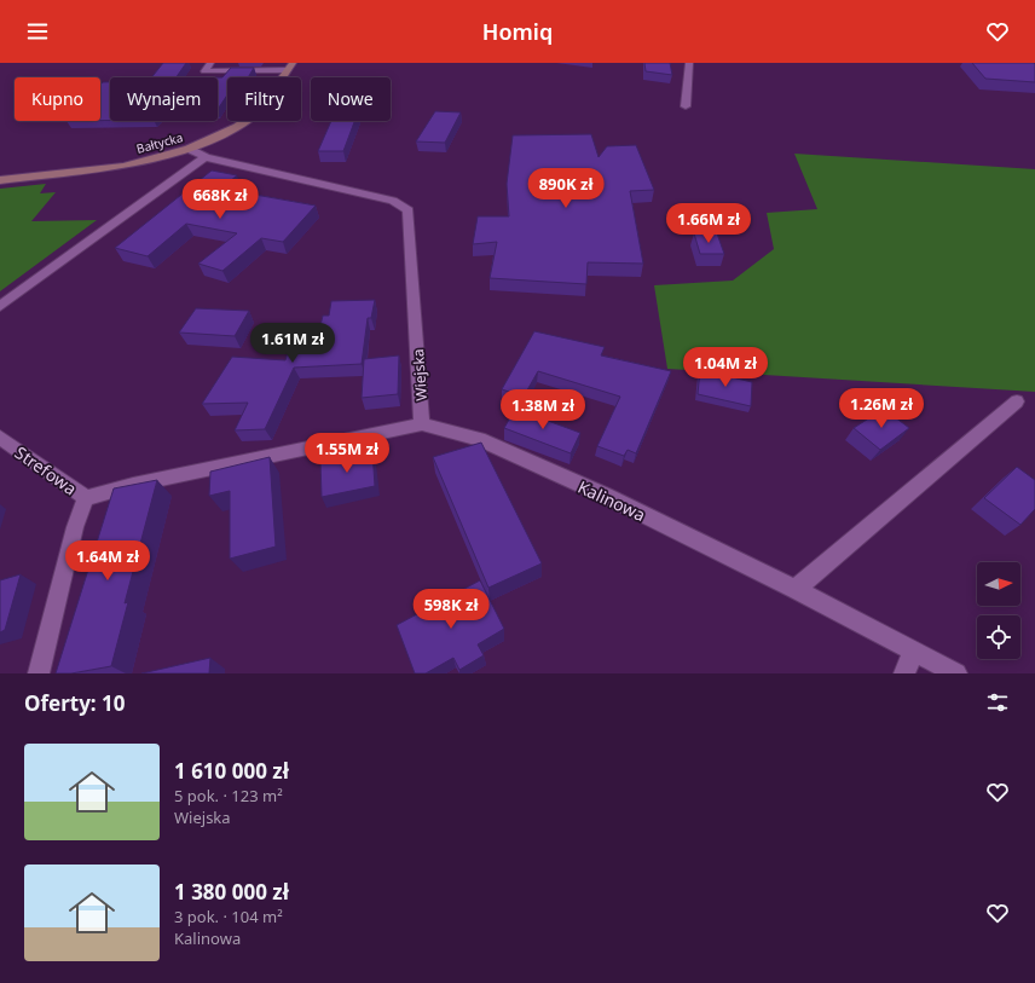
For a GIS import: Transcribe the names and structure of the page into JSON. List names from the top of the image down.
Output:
{
  "streets": {
    "street": [
      "Bałtycka",
      "Wiejska",
      "Strefowa",
      "Kalinowa"
    ]
  },
  "crossings": [
    ["Bałtycka", "Wiejska"],
    ["Wiejska", "Kalinowa"]
  ],
  "north": "right",
  "page": {
    "header": "Homiq",
    "chip": [
      "Kupno",
      "Wynajem",
      "Filtry",
      "Nowe"
    ],
    "price": [
      "890K zł",
      "668K zł",
      "1.66M zł",
      "1.61M zł",
      "1.04M zł",
      "1.26M zł",
      "1.38M zł",
      "1.55M zł",
      "1.64M zł",
      "598K zł"
    ],
    "heading": "Oferty: 10",
    "list": [
      {
        "name": "1 610 000 zł",
        "note": "5 pok. · 123 m² · Wiejska"
      },
      {
        "name": "1 380 000 zł",
        "note": "3 pok. · 104 m² · Kalinowa"
      }
    ]
  }
}
